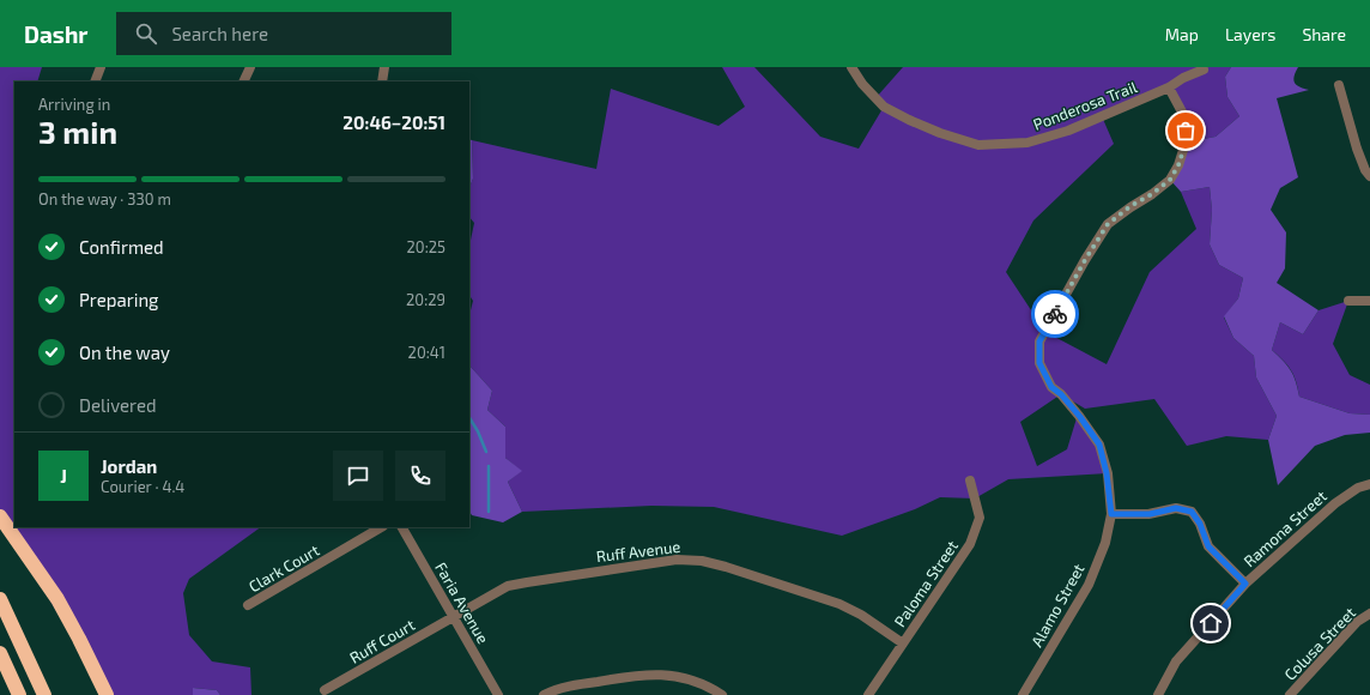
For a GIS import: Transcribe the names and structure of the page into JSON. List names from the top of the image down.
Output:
{
  "streets": {
    "street": [
      "Ponderosa Trail",
      "Ramona Street",
      "Ruff Avenue",
      "Clark Court",
      "Paloma Street",
      "Faria Avenue",
      "Alamo Street",
      "Ruff Court",
      "Colusa Street"
    ]
  },
  "crossings": [
    ["Ponderosa Trail", "Alamo Street"],
    ["Ruff Avenue", "Paloma Street"],
    ["Ruff Avenue", "Faria Avenue"],
    ["Ruff Avenue", "Ruff Court"],
    ["Faria Avenue", "Ruff Court"]
  ],
  "page": {
    "header": "Dashr",
    "search": "Search here",
    "nav": ["Map", "Layers", "Share"],
    "heading": ["3 min", "Arriving in", "20:46–20:51"],
    "panel": ["Jordan", "Courier · 4.4"],
    "bar": "On the way · 330 m",
    "list": [
      ["Confirmed", "20:25"],
      ["Preparing", "20:29"],
      ["On the way", "20:41"],
      "Delivered"
    ],
    "round": "J"
  }
}
